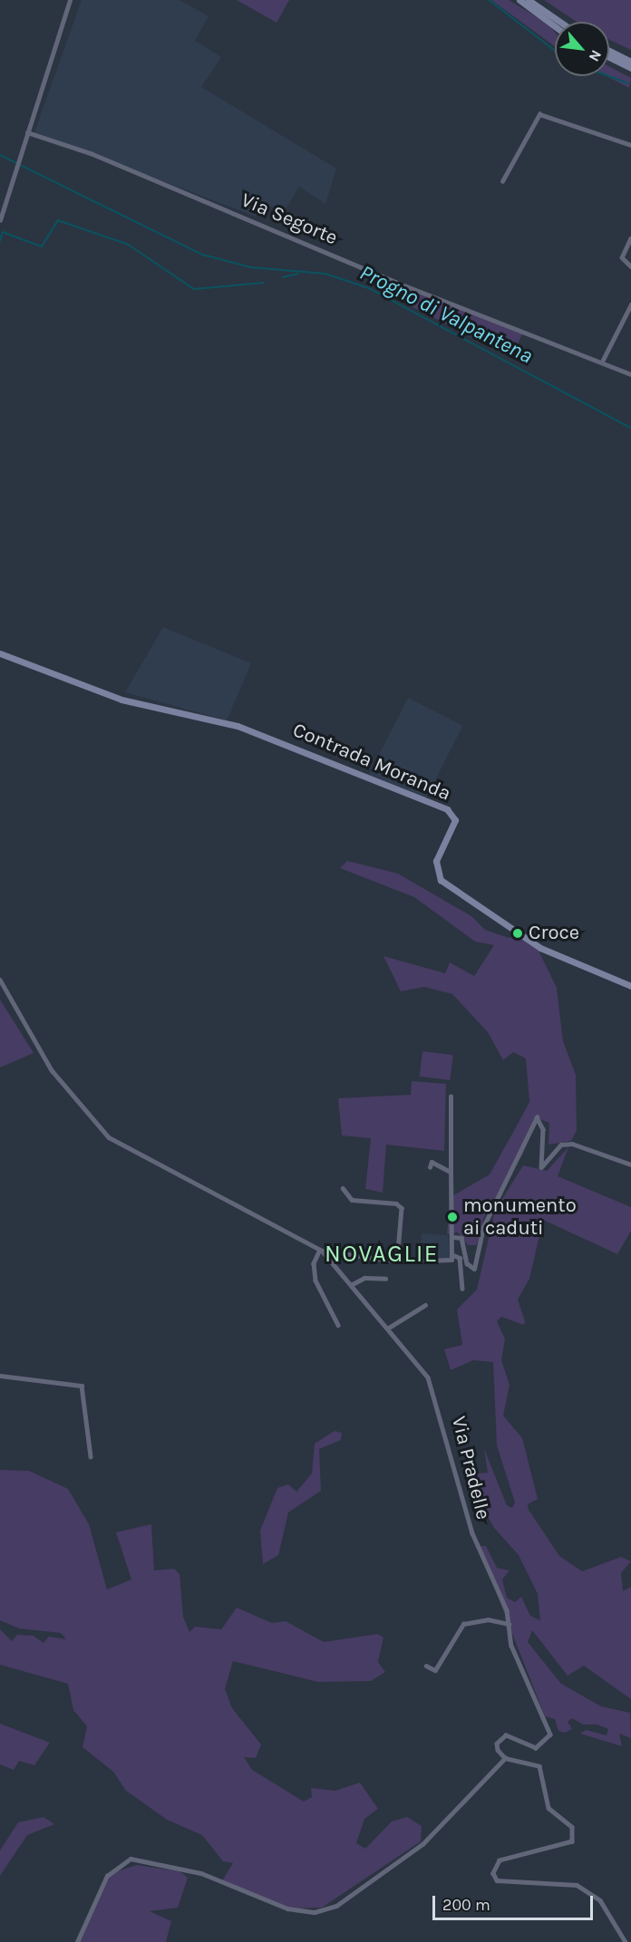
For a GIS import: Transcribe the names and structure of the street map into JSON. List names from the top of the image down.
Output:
{
  "streets": {
    "street": ["Via Segorte", "Contrada Moranda", "Via Pradelle"]
  },
  "districts": ["NOVAGLIE"],
  "water": ["Progno di Valpantena"],
  "places": ["Croce", "monumento ai caduti"],
  "scale_bar": "200 m",
  "north": "bottom right"
}
